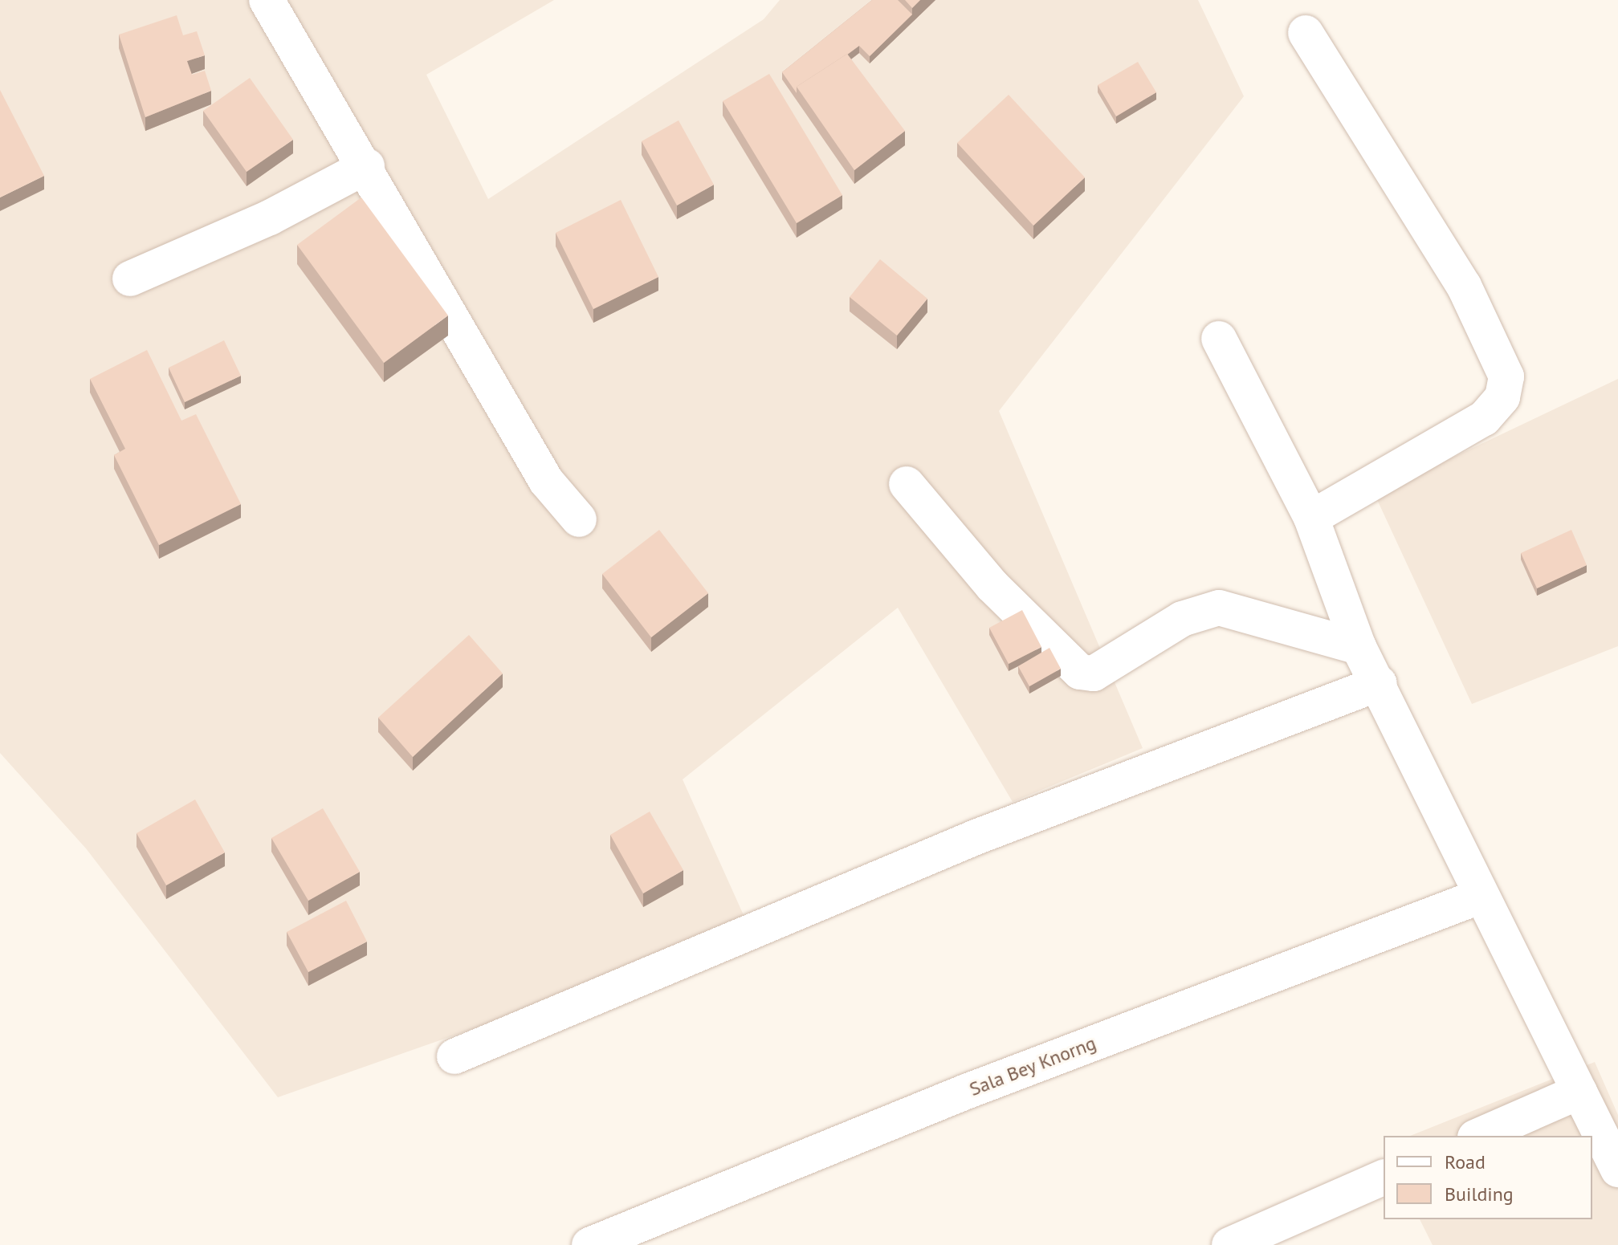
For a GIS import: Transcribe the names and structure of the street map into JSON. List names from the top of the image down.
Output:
{
  "streets": {
    "street": ["Sala Bey Knorng"]
  },
  "legend": ["Road", "Building"]
}
